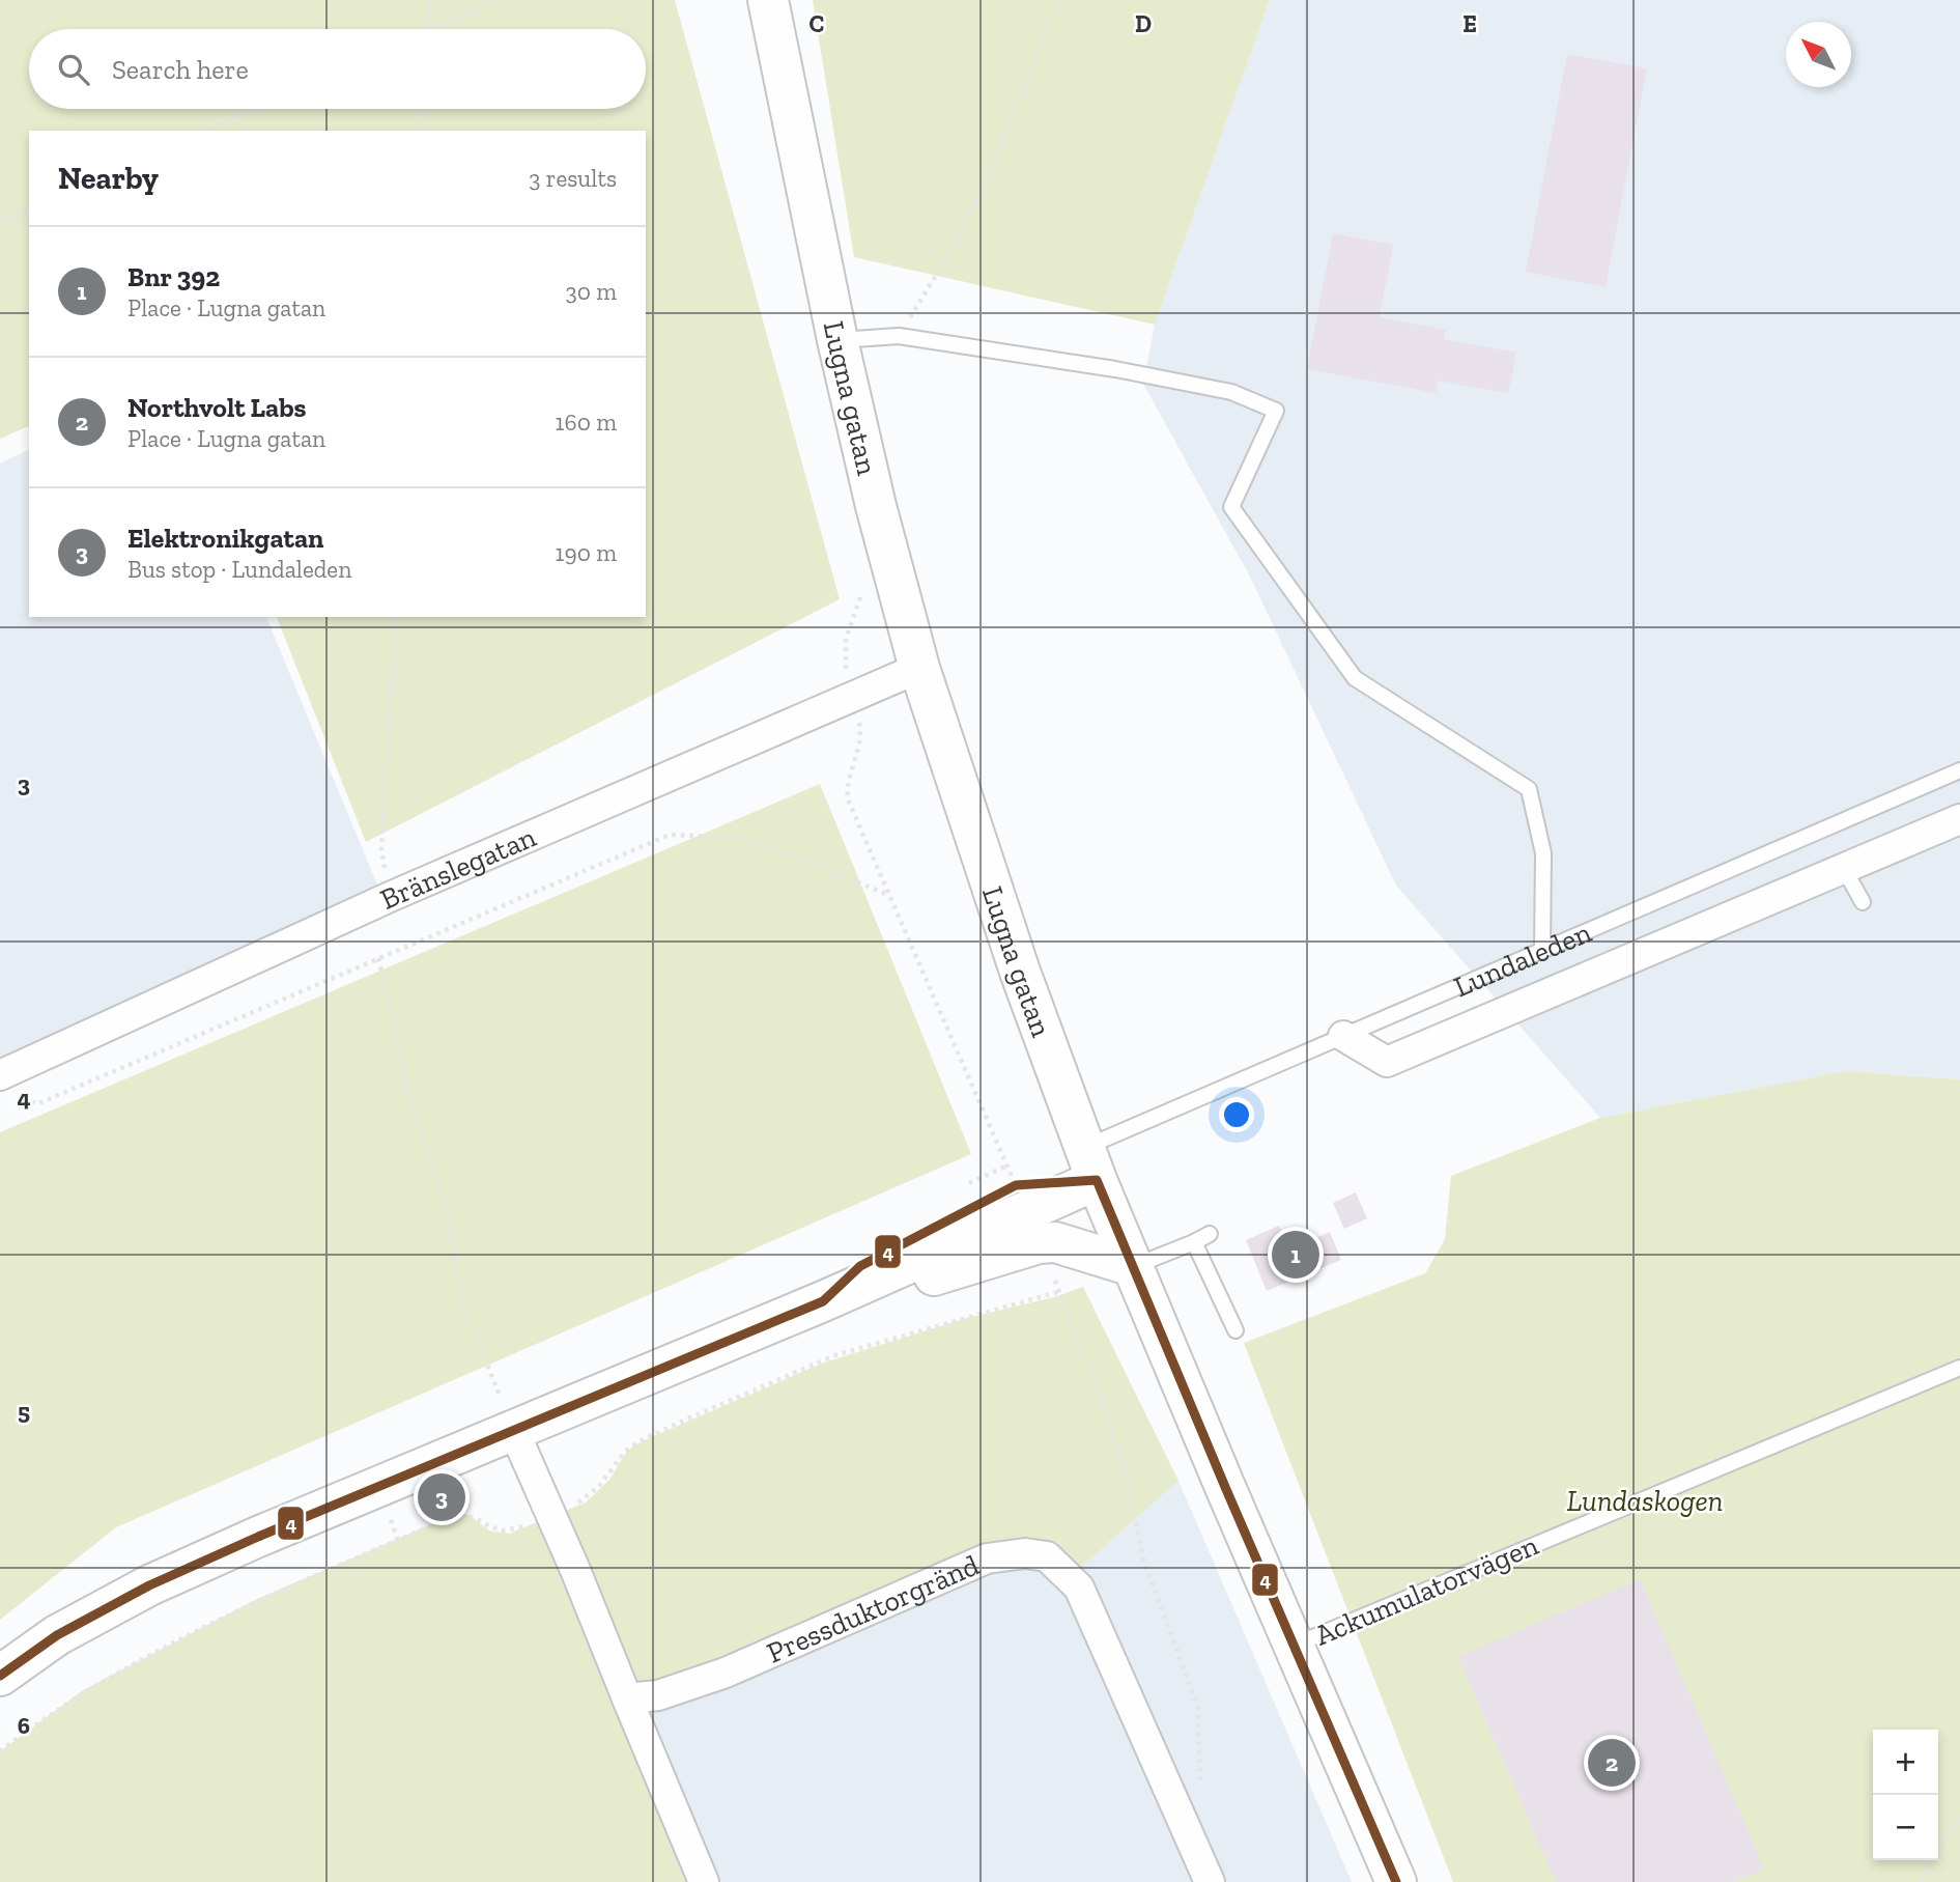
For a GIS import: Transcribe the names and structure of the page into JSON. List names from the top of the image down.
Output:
{
  "streets": {
    "main road": ["Lugna gatan", "Lundaleden"],
    "street": ["Bränslegatan", "Pressduktorgränd"],
    "lane": ["Ackumulatorvägen"]
  },
  "crossings": [
    ["Lugna gatan", "Bränslegatan"],
    ["Lugna gatan", "Lundaleden"],
    ["Lugna gatan", "Ackumulatorvägen"]
  ],
  "parks": ["Lundaskogen"],
  "lines": ["transit line 4"],
  "north": "top left",
  "page": {
    "search": "Search here",
    "heading": ["Nearby", "3 results"],
    "list": [
      {
        "mark": "1",
        "name": "Bnr 392",
        "note": "Place · Lugna gatan",
        "value": "30 m"
      },
      {
        "mark": "2",
        "name": "Northvolt Labs",
        "note": "Place · Lugna gatan",
        "value": "160 m"
      },
      {
        "mark": "3",
        "name": "Elektronikgatan",
        "note": "Bus stop · Lundaleden",
        "value": "190 m"
      }
    ],
    "pins": ["1", "3", "2"],
    "map_buttons": ["+", "−"]
  },
  "grid": {
    "columns": ["C", "D", "E"],
    "rows": [
      "3",
      "4",
      "5",
      "6"
    ]
  }
}
